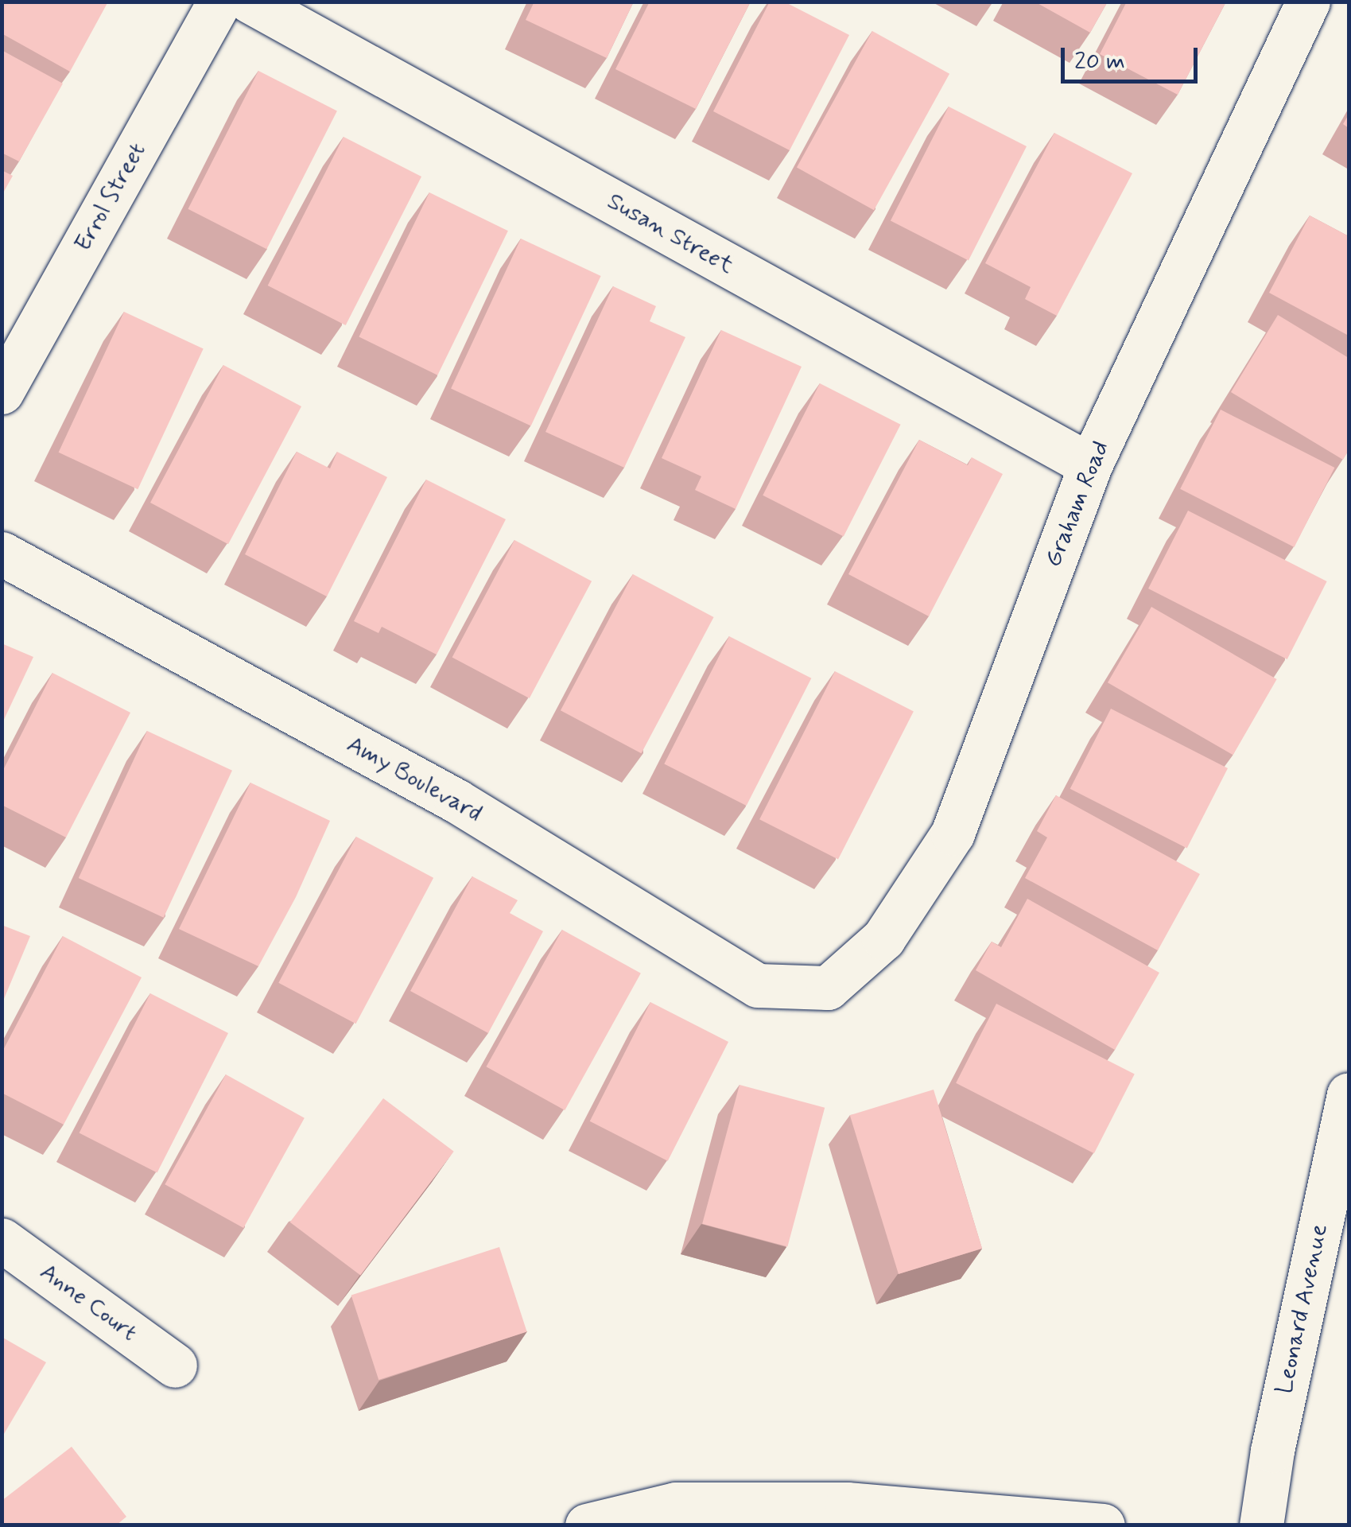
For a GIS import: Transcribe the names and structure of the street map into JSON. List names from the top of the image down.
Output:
{
  "streets": {
    "street": [
      "Errol Street",
      "Susan Street",
      "Graham Road",
      "Amy Boulevard",
      "Anne Court",
      "Leonard Avenue"
    ]
  },
  "crossings": [
    ["Susan Street", "Graham Road"],
    ["Graham Road", "Amy Boulevard"]
  ],
  "scale_bar": "20 m"
}
